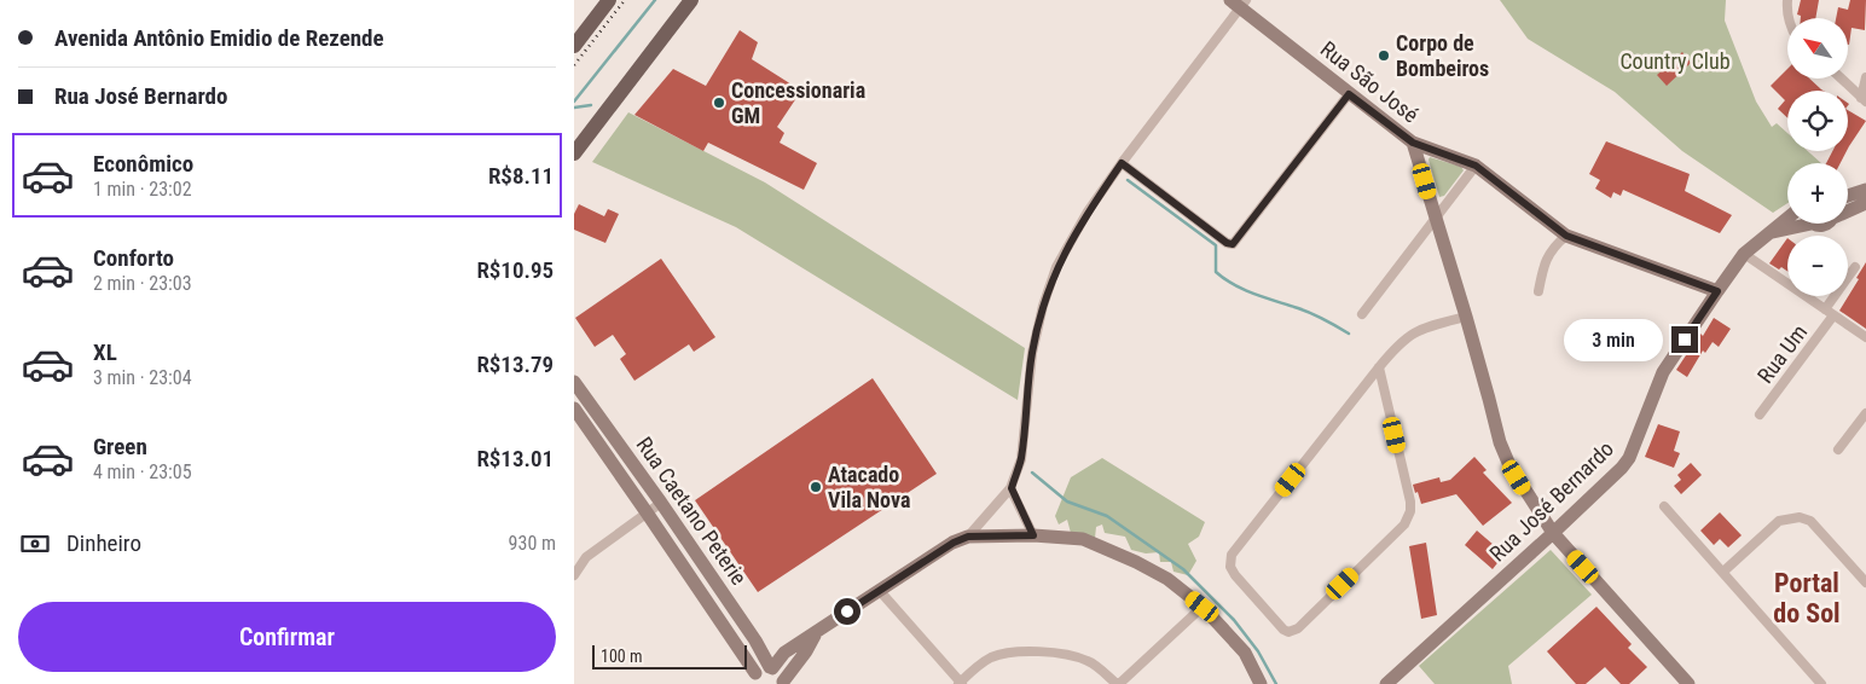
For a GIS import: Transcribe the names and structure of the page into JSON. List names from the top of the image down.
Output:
{
  "streets": {
    "street": [
      "Rua São José",
      "Rua Um",
      "Rua José Bernardo",
      "Rua Caetano Peterie"
    ]
  },
  "crossings": [
    ["Rua São José", "Rua José Bernardo"]
  ],
  "districts": ["Portal do Sol"],
  "parks": ["Country Club"],
  "places": ["Corpo de Bombeiros", "Concessionaria GM", "Atacado Vila Nova"],
  "scale_bar": "100 m",
  "north": "top left",
  "page": {
    "banner": ["Avenida Antônio Emidio de Rezende", "Rua José Bernardo"],
    "map_buttons": ["+", "−"],
    "list": [
      {
        "name": "Econômico",
        "note": "1 min · 23:02",
        "value": "R$8.11"
      },
      {
        "name": "Conforto",
        "note": "2 min · 23:03",
        "value": "R$10.95"
      },
      {
        "name": "XL",
        "note": "3 min · 23:04",
        "value": "R$13.79"
      },
      {
        "name": "Green",
        "note": "4 min · 23:05",
        "value": "R$13.01"
      }
    ],
    "bubble": "3 min",
    "pay": ["Dinheiro", "930 m"],
    "buttons": "Confirmar",
    "scale": "100 m"
  }
}
